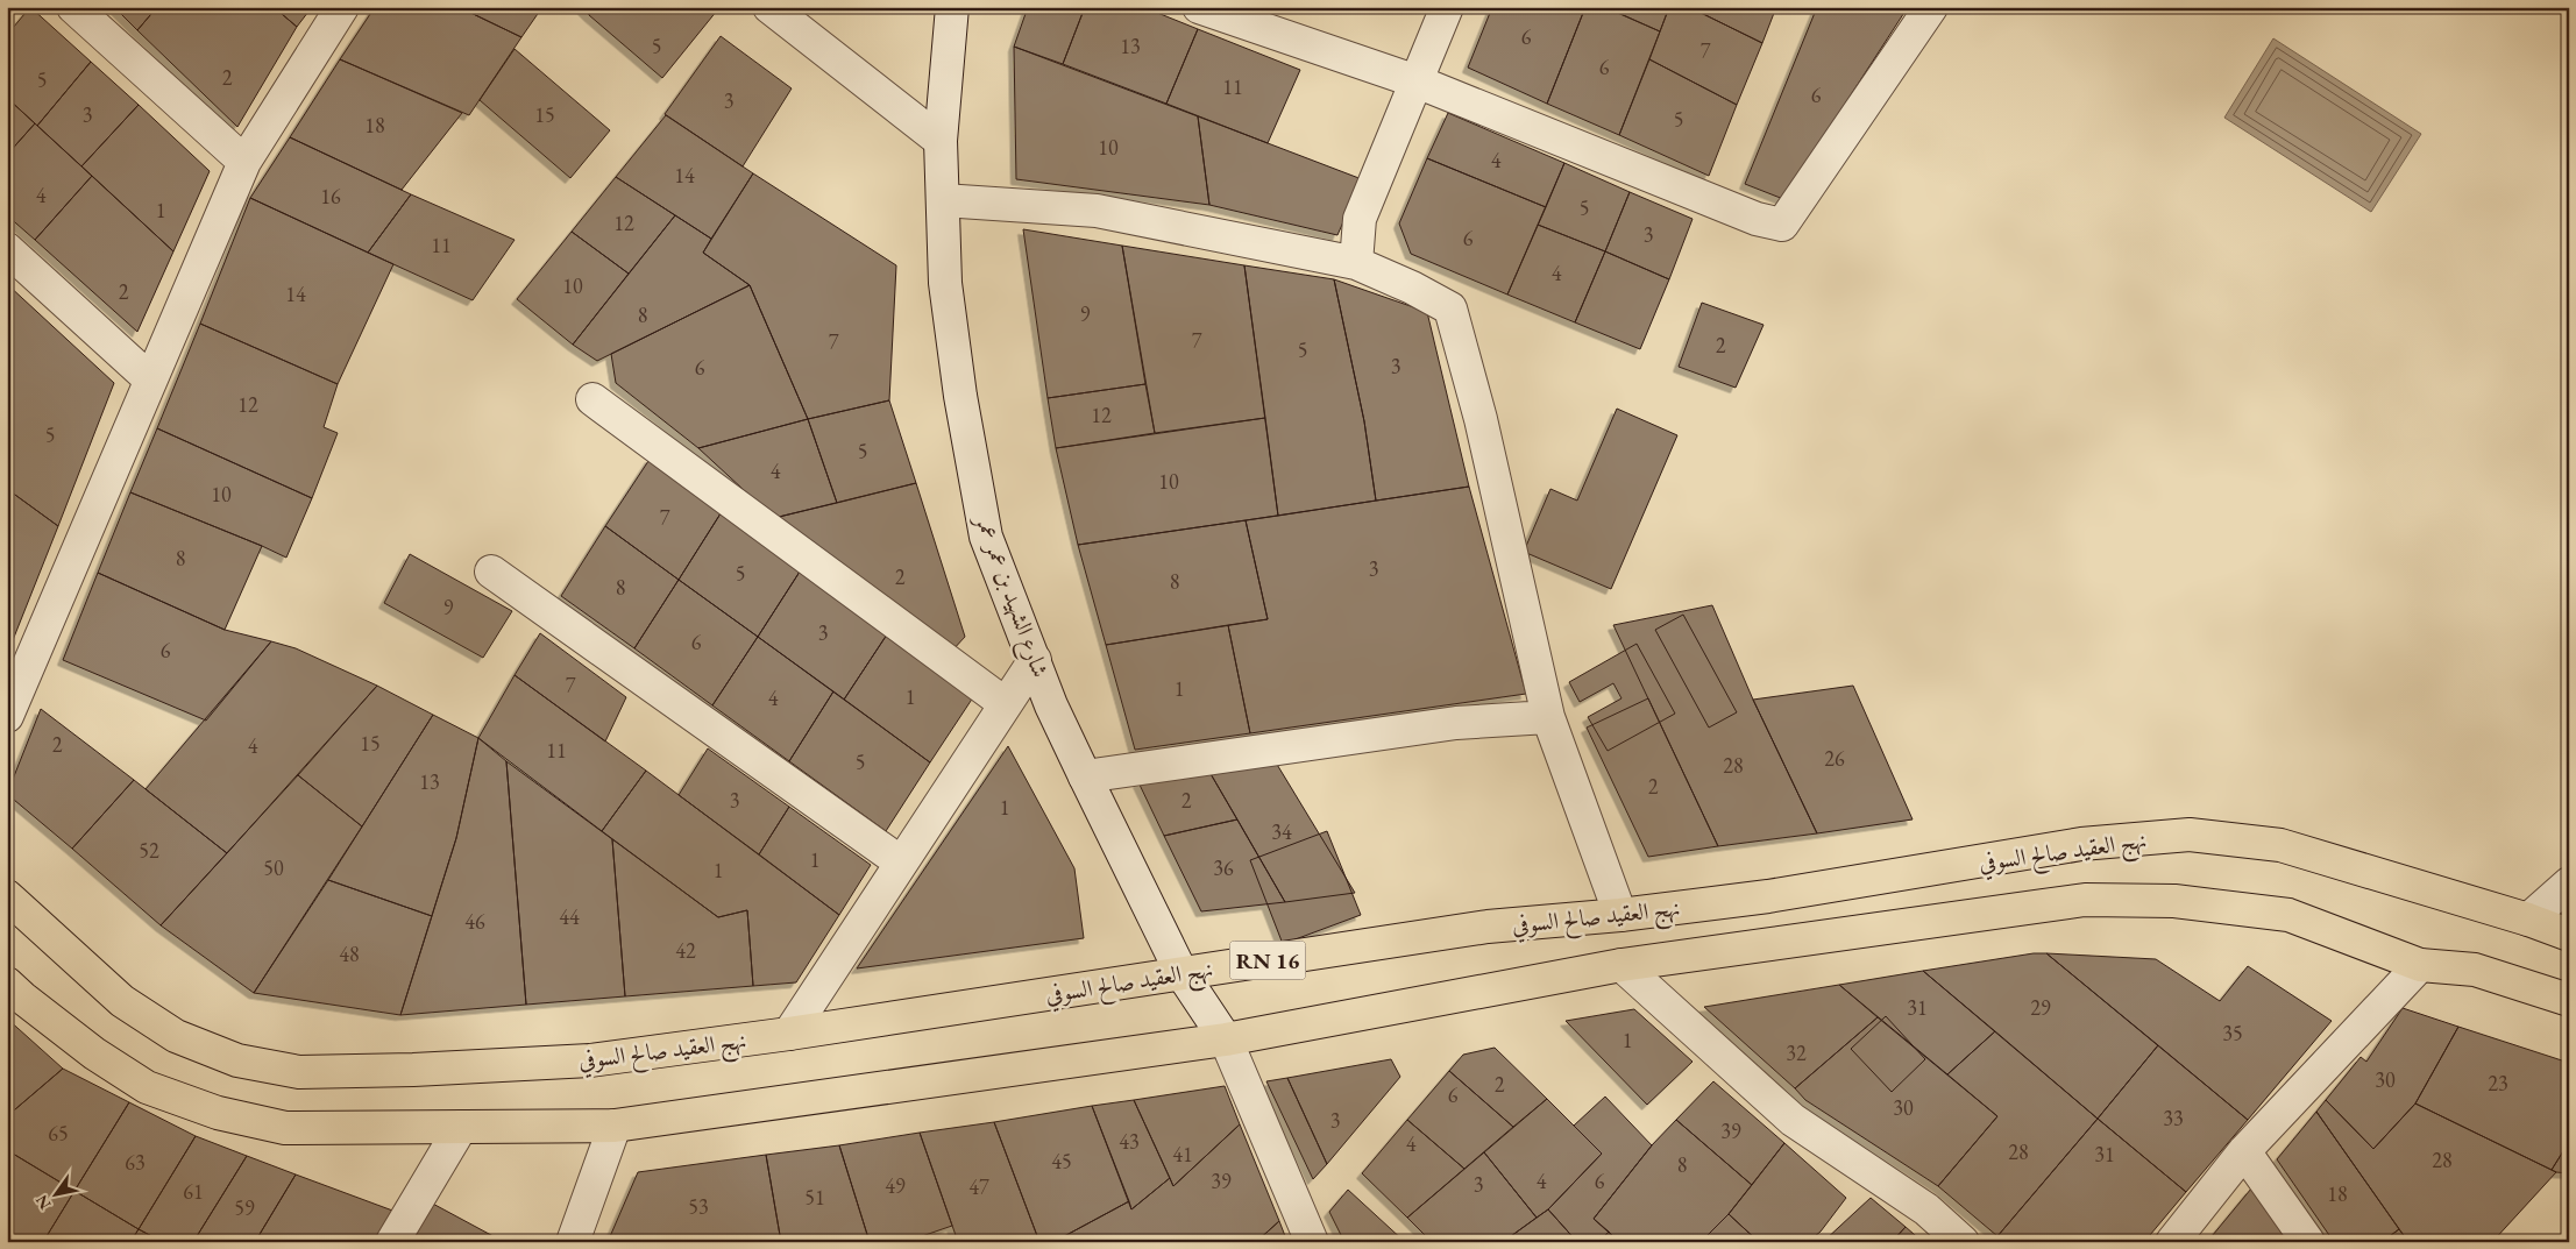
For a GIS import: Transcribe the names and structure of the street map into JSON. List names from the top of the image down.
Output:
{
  "streets": {
    "main road": ["نهج العقيد صالح السوفي", "RN 16"],
    "street": ["شارع الشهيد بن عمر عمر"]
  },
  "crossings": [
    ["شارع الشهيد بن عمر عمر", "نهج العقيد صالح السوفي"]
  ],
  "house_numbers": [
    "6",
    "5",
    "13",
    "7",
    "6",
    "2",
    "5",
    "11",
    "6",
    "3",
    "3",
    "15",
    "5",
    "18",
    "10",
    "4",
    "14",
    "4",
    "16",
    "5",
    "1",
    "12",
    "3",
    "6",
    "11",
    "4",
    "10",
    "2",
    "14",
    "9",
    "8",
    "7",
    "7",
    "2",
    "5",
    "3",
    "6",
    "12",
    "12",
    "5",
    "5",
    "4",
    "10",
    "10",
    "7",
    "8",
    "3",
    "5",
    "2",
    "8",
    "8",
    "9",
    "3",
    "6",
    "6",
    "7",
    "1",
    "1",
    "4",
    "15",
    "2",
    "4",
    "11",
    "26",
    "5",
    "28",
    "13",
    "2",
    "3",
    "2",
    "1",
    "34",
    "52",
    "1",
    "50",
    "36",
    "1",
    "44",
    "46",
    "42",
    "48",
    "31",
    "29",
    "35",
    "1",
    "32",
    "30",
    "23",
    "2",
    "6",
    "30",
    "33",
    "3",
    "39",
    "65",
    "43",
    "4",
    "28",
    "41",
    "31",
    "28",
    "45",
    "63",
    "8",
    "39",
    "4",
    "6",
    "3",
    "49",
    "47",
    "61",
    "18",
    "51",
    "53",
    "59"
  ],
  "north": "bottom left"
}
